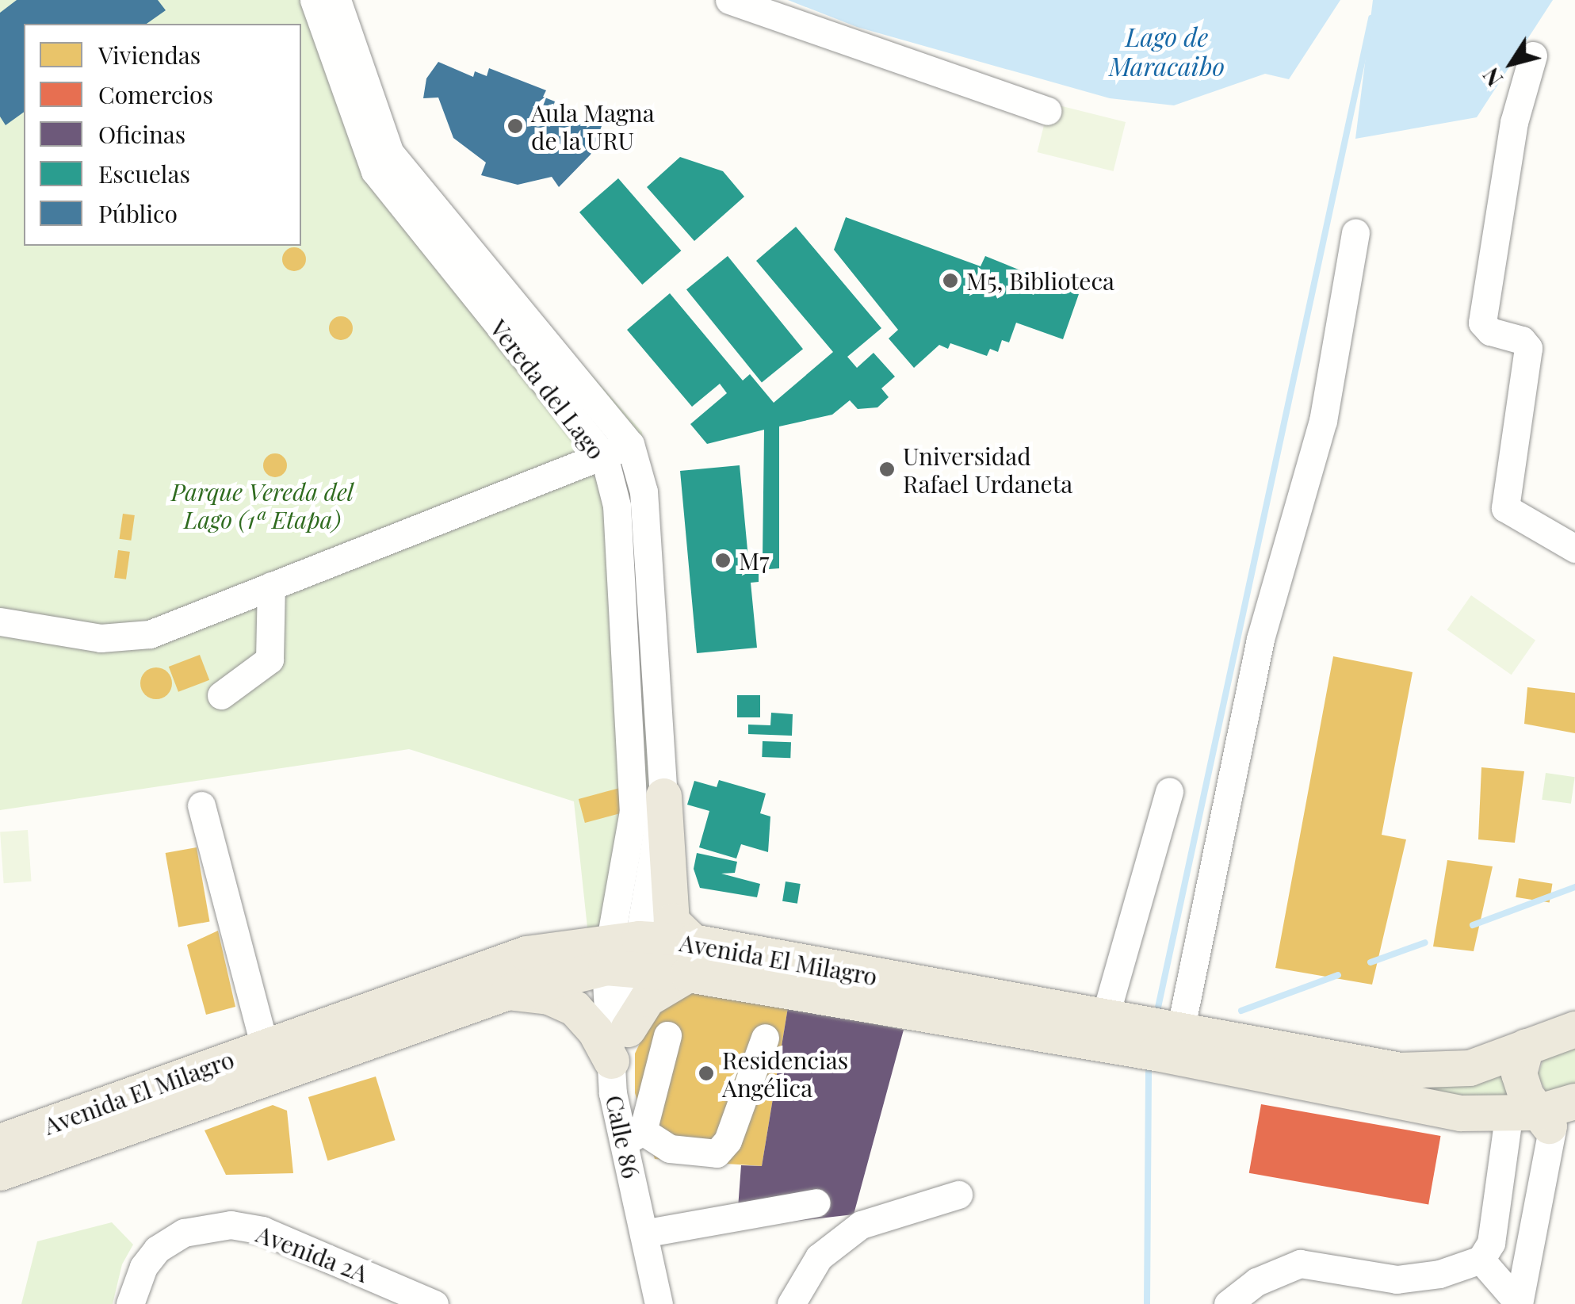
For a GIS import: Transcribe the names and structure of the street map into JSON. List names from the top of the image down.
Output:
{
  "streets": {
    "main road": ["Avenida El Milagro"],
    "street": ["Vereda del Lago", "Calle 86", "Avenida 2A"]
  },
  "crossings": [
    ["Vereda del Lago", "Avenida El Milagro"],
    ["Vereda del Lago", "Calle 86"],
    ["Avenida El Milagro", "Calle 86"]
  ],
  "water": ["Lago de Maracaibo"],
  "parks": ["Parque Vereda del Lago (1ª Etapa)"],
  "places": [
    "Aula Magna de la URU",
    "M5, Biblioteca",
    "Universidad Rafael Urdaneta",
    "M7",
    "Residencias Angélica"
  ],
  "legend": [
    "Viviendas",
    "Comercios",
    "Oficinas",
    "Escuelas",
    "Público"
  ],
  "north": "bottom left"
}
